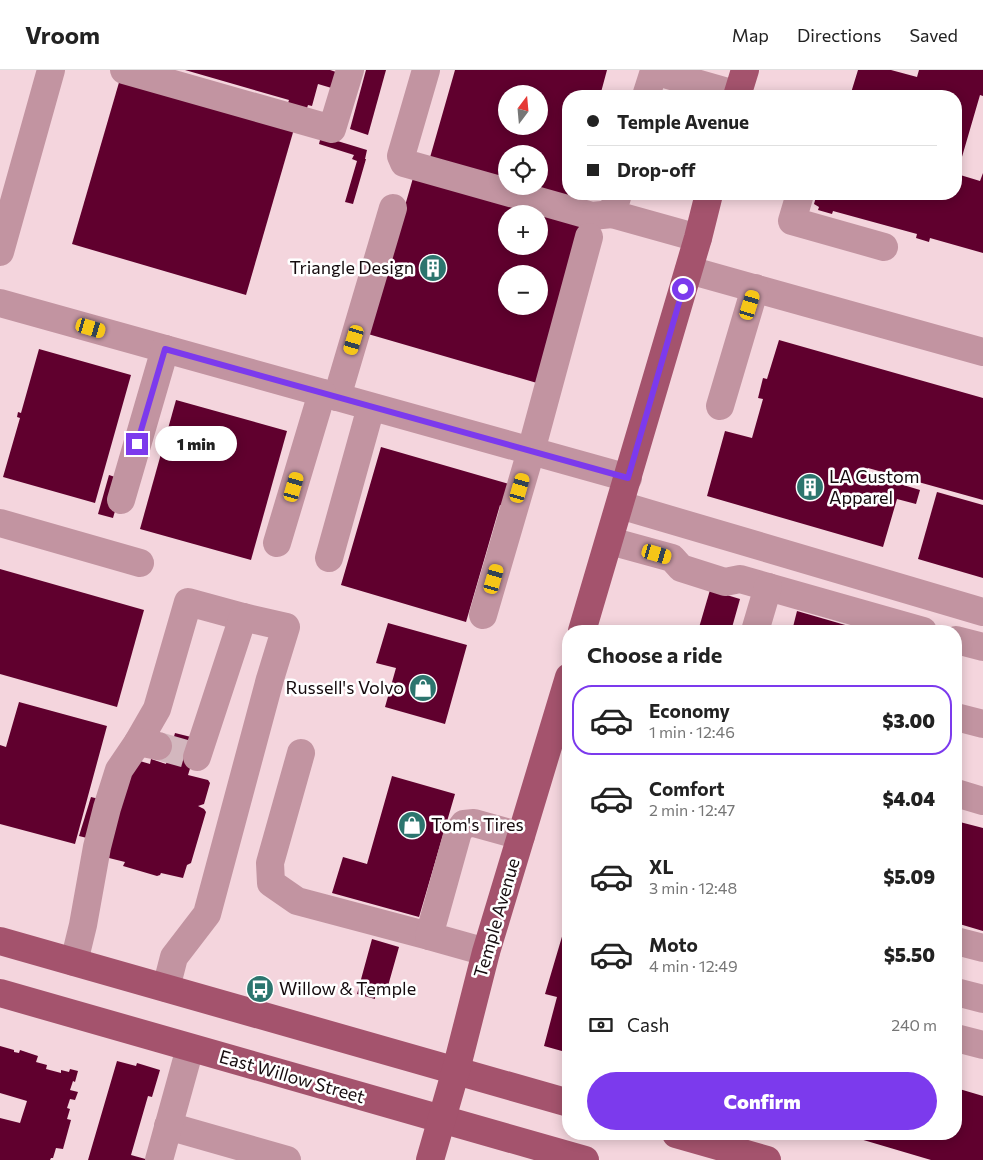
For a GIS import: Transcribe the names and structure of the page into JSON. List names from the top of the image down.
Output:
{
  "streets": {
    "main road": ["Temple Avenue", "East Willow Street"]
  },
  "crossings": [
    ["Temple Avenue", "East Willow Street"]
  ],
  "places": {
    "building": ["Triangle Design", "LA Custom Apparel"],
    "shop": ["Russell's Volvo", "Tom's Tires"],
    "bus stop": ["Willow & Temple"]
  },
  "north": "top",
  "page": {
    "header": "Vroom",
    "nav": ["Map", "Directions", "Saved"],
    "map_buttons": ["+", "−"],
    "banner": ["Temple Avenue", "Drop-off"],
    "bubble": "1 min",
    "heading": "Choose a ride",
    "list": [
      {
        "name": "Economy",
        "note": "1 min · 12:46",
        "value": "$3.00"
      },
      {
        "name": "Comfort",
        "note": "2 min · 12:47",
        "value": "$4.04"
      },
      {
        "name": "XL",
        "note": "3 min · 12:48",
        "value": "$5.09"
      },
      {
        "name": "Moto",
        "note": "4 min · 12:49",
        "value": "$5.50"
      }
    ],
    "pay": ["Cash", "240 m"],
    "buttons": "Confirm"
  }
}
